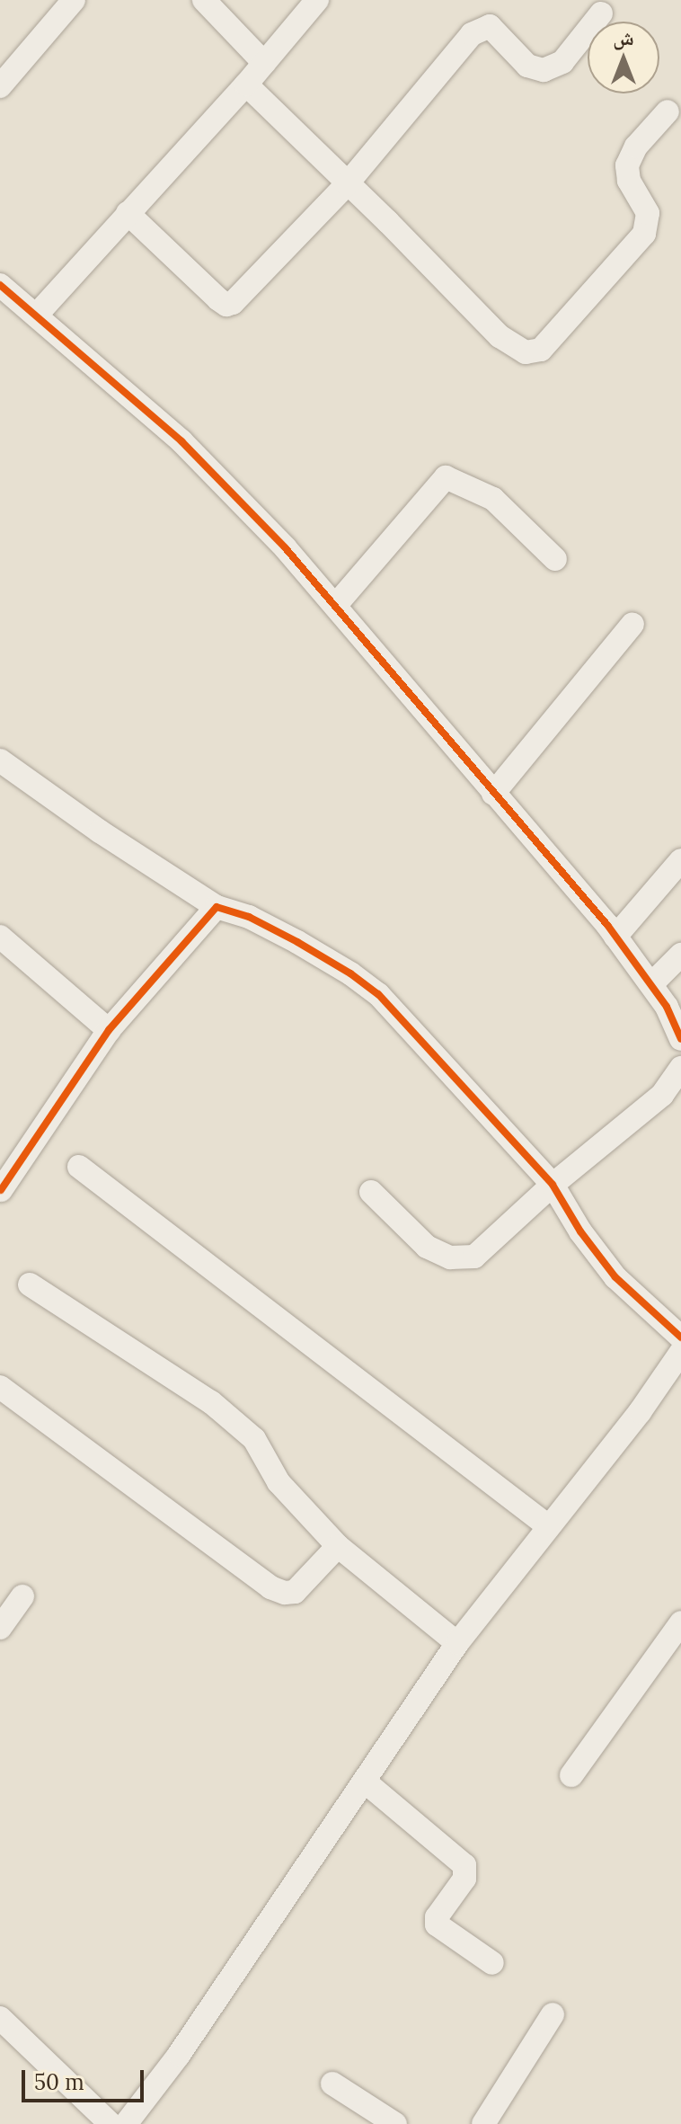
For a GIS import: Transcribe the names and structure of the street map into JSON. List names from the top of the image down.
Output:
{
  "scale_bar": "50 m",
  "north": "top"
}
